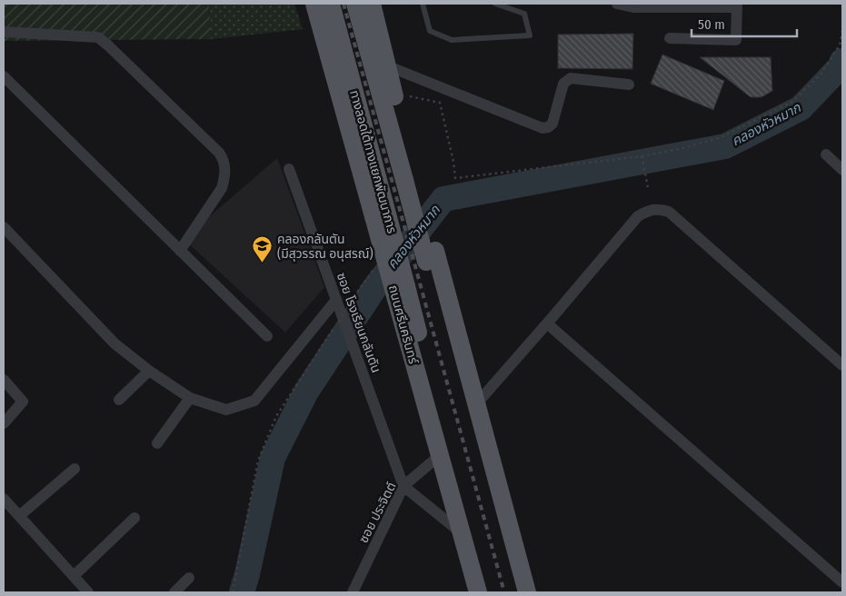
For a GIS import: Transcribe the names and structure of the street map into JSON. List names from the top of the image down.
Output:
{
  "streets": {
    "main road": ["ทางลอดใต้ทางแยกพัฒนาการ", "ถนนศรีนครินทร์"],
    "street": ["ซอย โรงเรียนกลันตัน", "ซอย ประจิตต์"]
  },
  "crossings": [
    ["ทางลอดใต้ทางแยกพัฒนาการ", "ถนนศรีนครินทร์"],
    ["ซอย โรงเรียนกลันตัน", "ซอย ประจิตต์"],
    ["ถนนศรีนครินทร์", "ซอย ประจิตต์"]
  ],
  "water": ["คลองหัวหมาก"],
  "places": {
    "school or university": ["คลองกลันตัน (มีสุวรรณ อนุสรณ์)"]
  },
  "scale_bar": "50 m"
}
